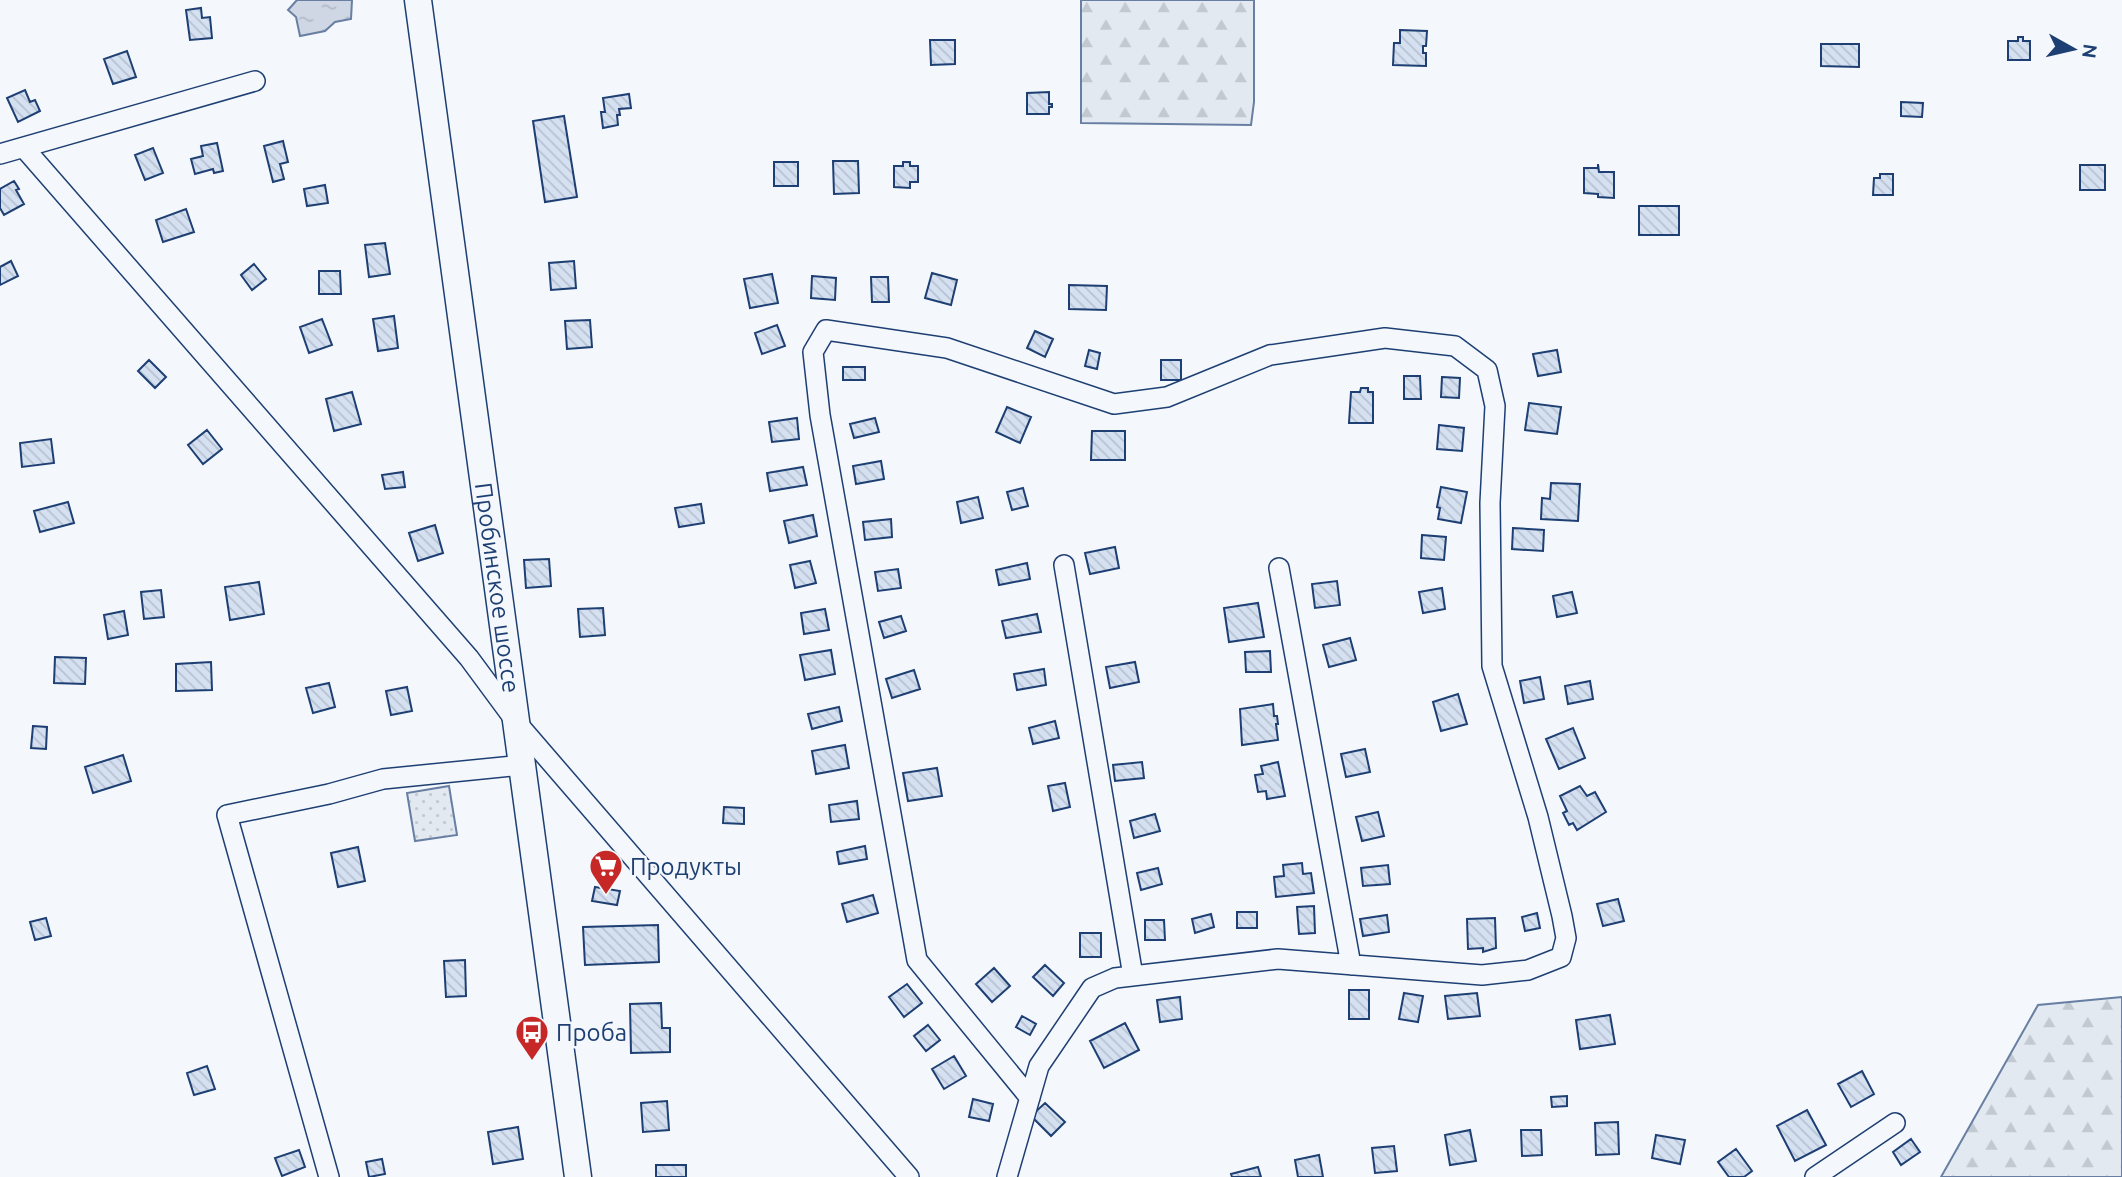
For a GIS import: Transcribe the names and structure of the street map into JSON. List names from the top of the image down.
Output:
{
  "streets": {
    "main road": ["Пробинское шоссе"]
  },
  "places": {
    "supermarket": ["Продукты"],
    "bus stop": ["Проба"]
  },
  "north": "right"
}
